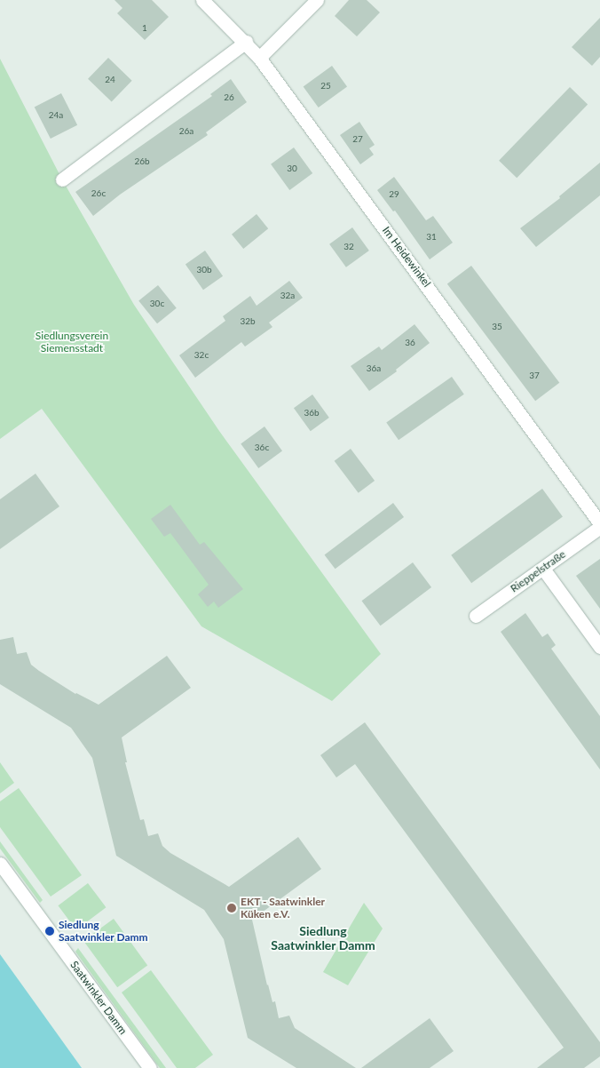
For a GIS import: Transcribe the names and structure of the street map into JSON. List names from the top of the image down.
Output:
{
  "streets": {
    "street": ["Im Heidewinkel", "Rieppelstraße", "Saatwinkler Damm"]
  },
  "districts": ["Siedlung Saatwinkler Damm"],
  "parks": ["Siedlungsverein Siemensstadt"],
  "places": ["EKT - Saatwinkler Küken e.V.", "Siedlung Saatwinkler Damm"],
  "house_numbers": [
    "1",
    "24",
    "25",
    "26",
    "24a",
    "26a",
    "27",
    "26b",
    "30",
    "26c",
    "29",
    "31",
    "32",
    "30b",
    "32a",
    "30c",
    "32b",
    "35",
    "36",
    "32c",
    "36a",
    "37",
    "36b",
    "36c"
  ]
}
